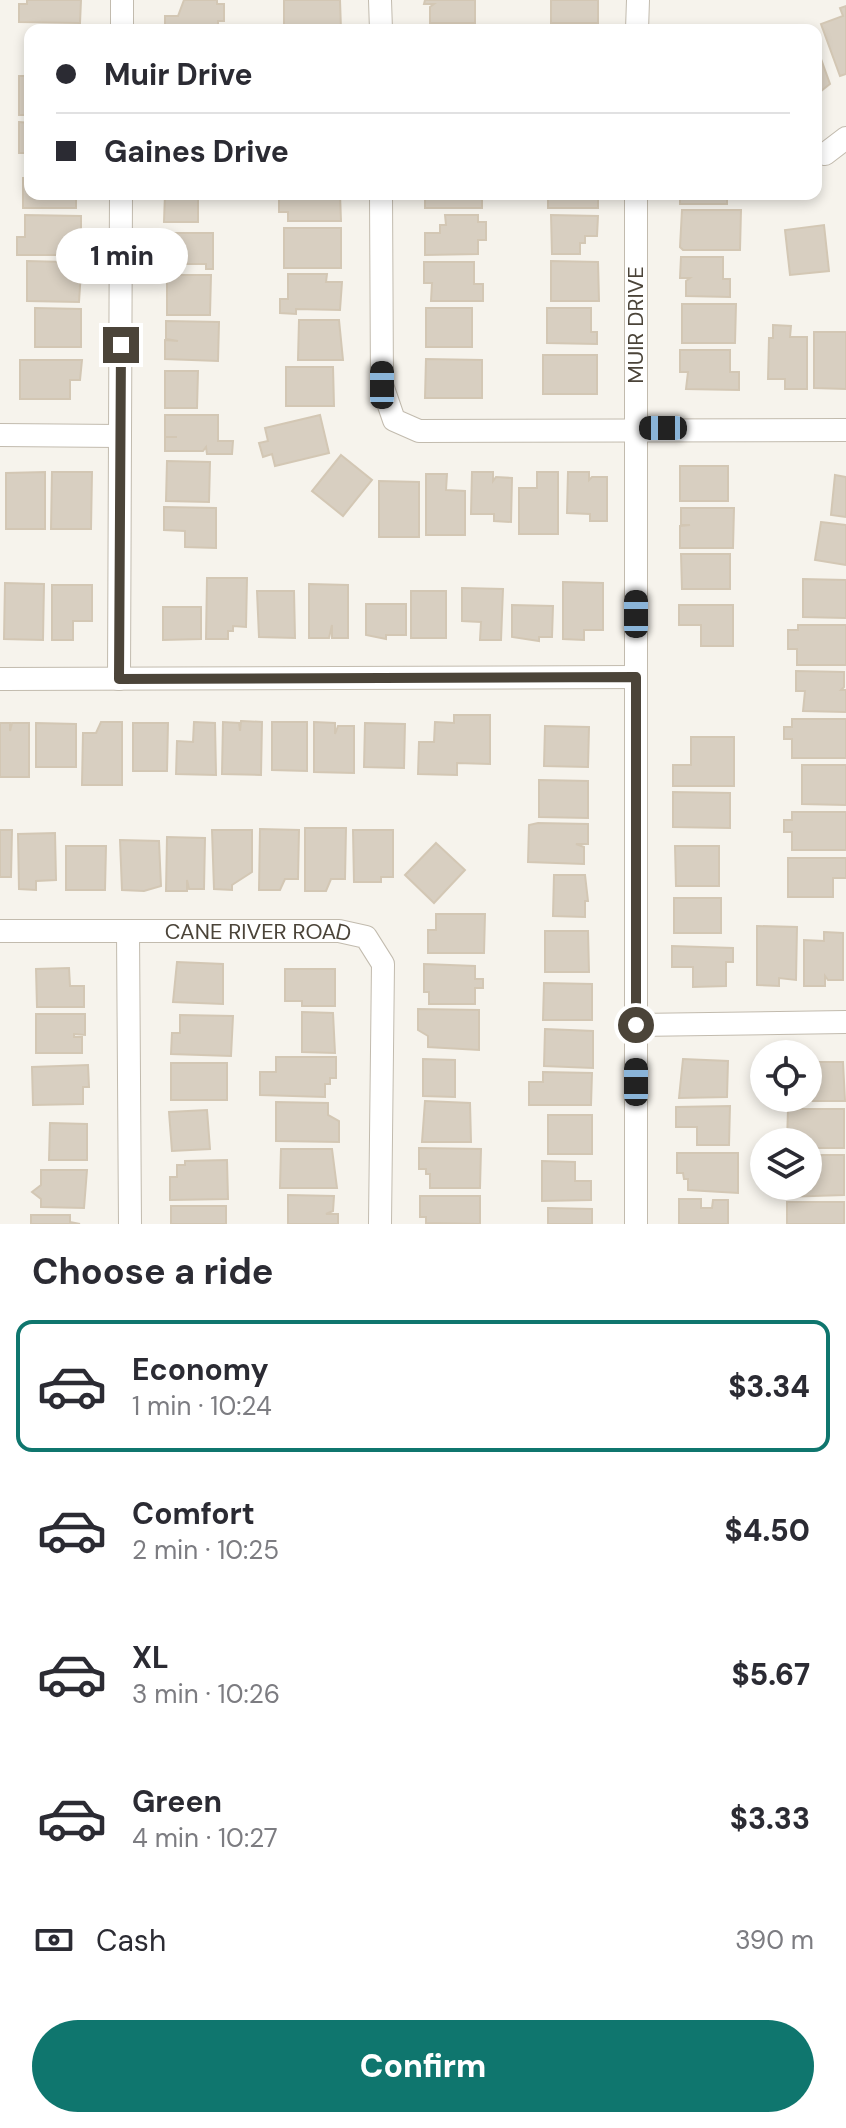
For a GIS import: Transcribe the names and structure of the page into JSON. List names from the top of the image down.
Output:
{
  "streets": {
    "street": ["MUIR DRIVE", "CANE RIVER ROAD"]
  },
  "page": {
    "banner": ["Muir Drive", "Gaines Drive"],
    "bubble": "1 min",
    "heading": "Choose a ride",
    "list": [
      {
        "name": "Economy",
        "note": "1 min · 10:24",
        "value": "$3.34"
      },
      {
        "name": "Comfort",
        "note": "2 min · 10:25",
        "value": "$4.50"
      },
      {
        "name": "XL",
        "note": "3 min · 10:26",
        "value": "$5.67"
      },
      {
        "name": "Green",
        "note": "4 min · 10:27",
        "value": "$3.33"
      }
    ],
    "pay": ["Cash", "390 m"],
    "buttons": "Confirm"
  }
}
